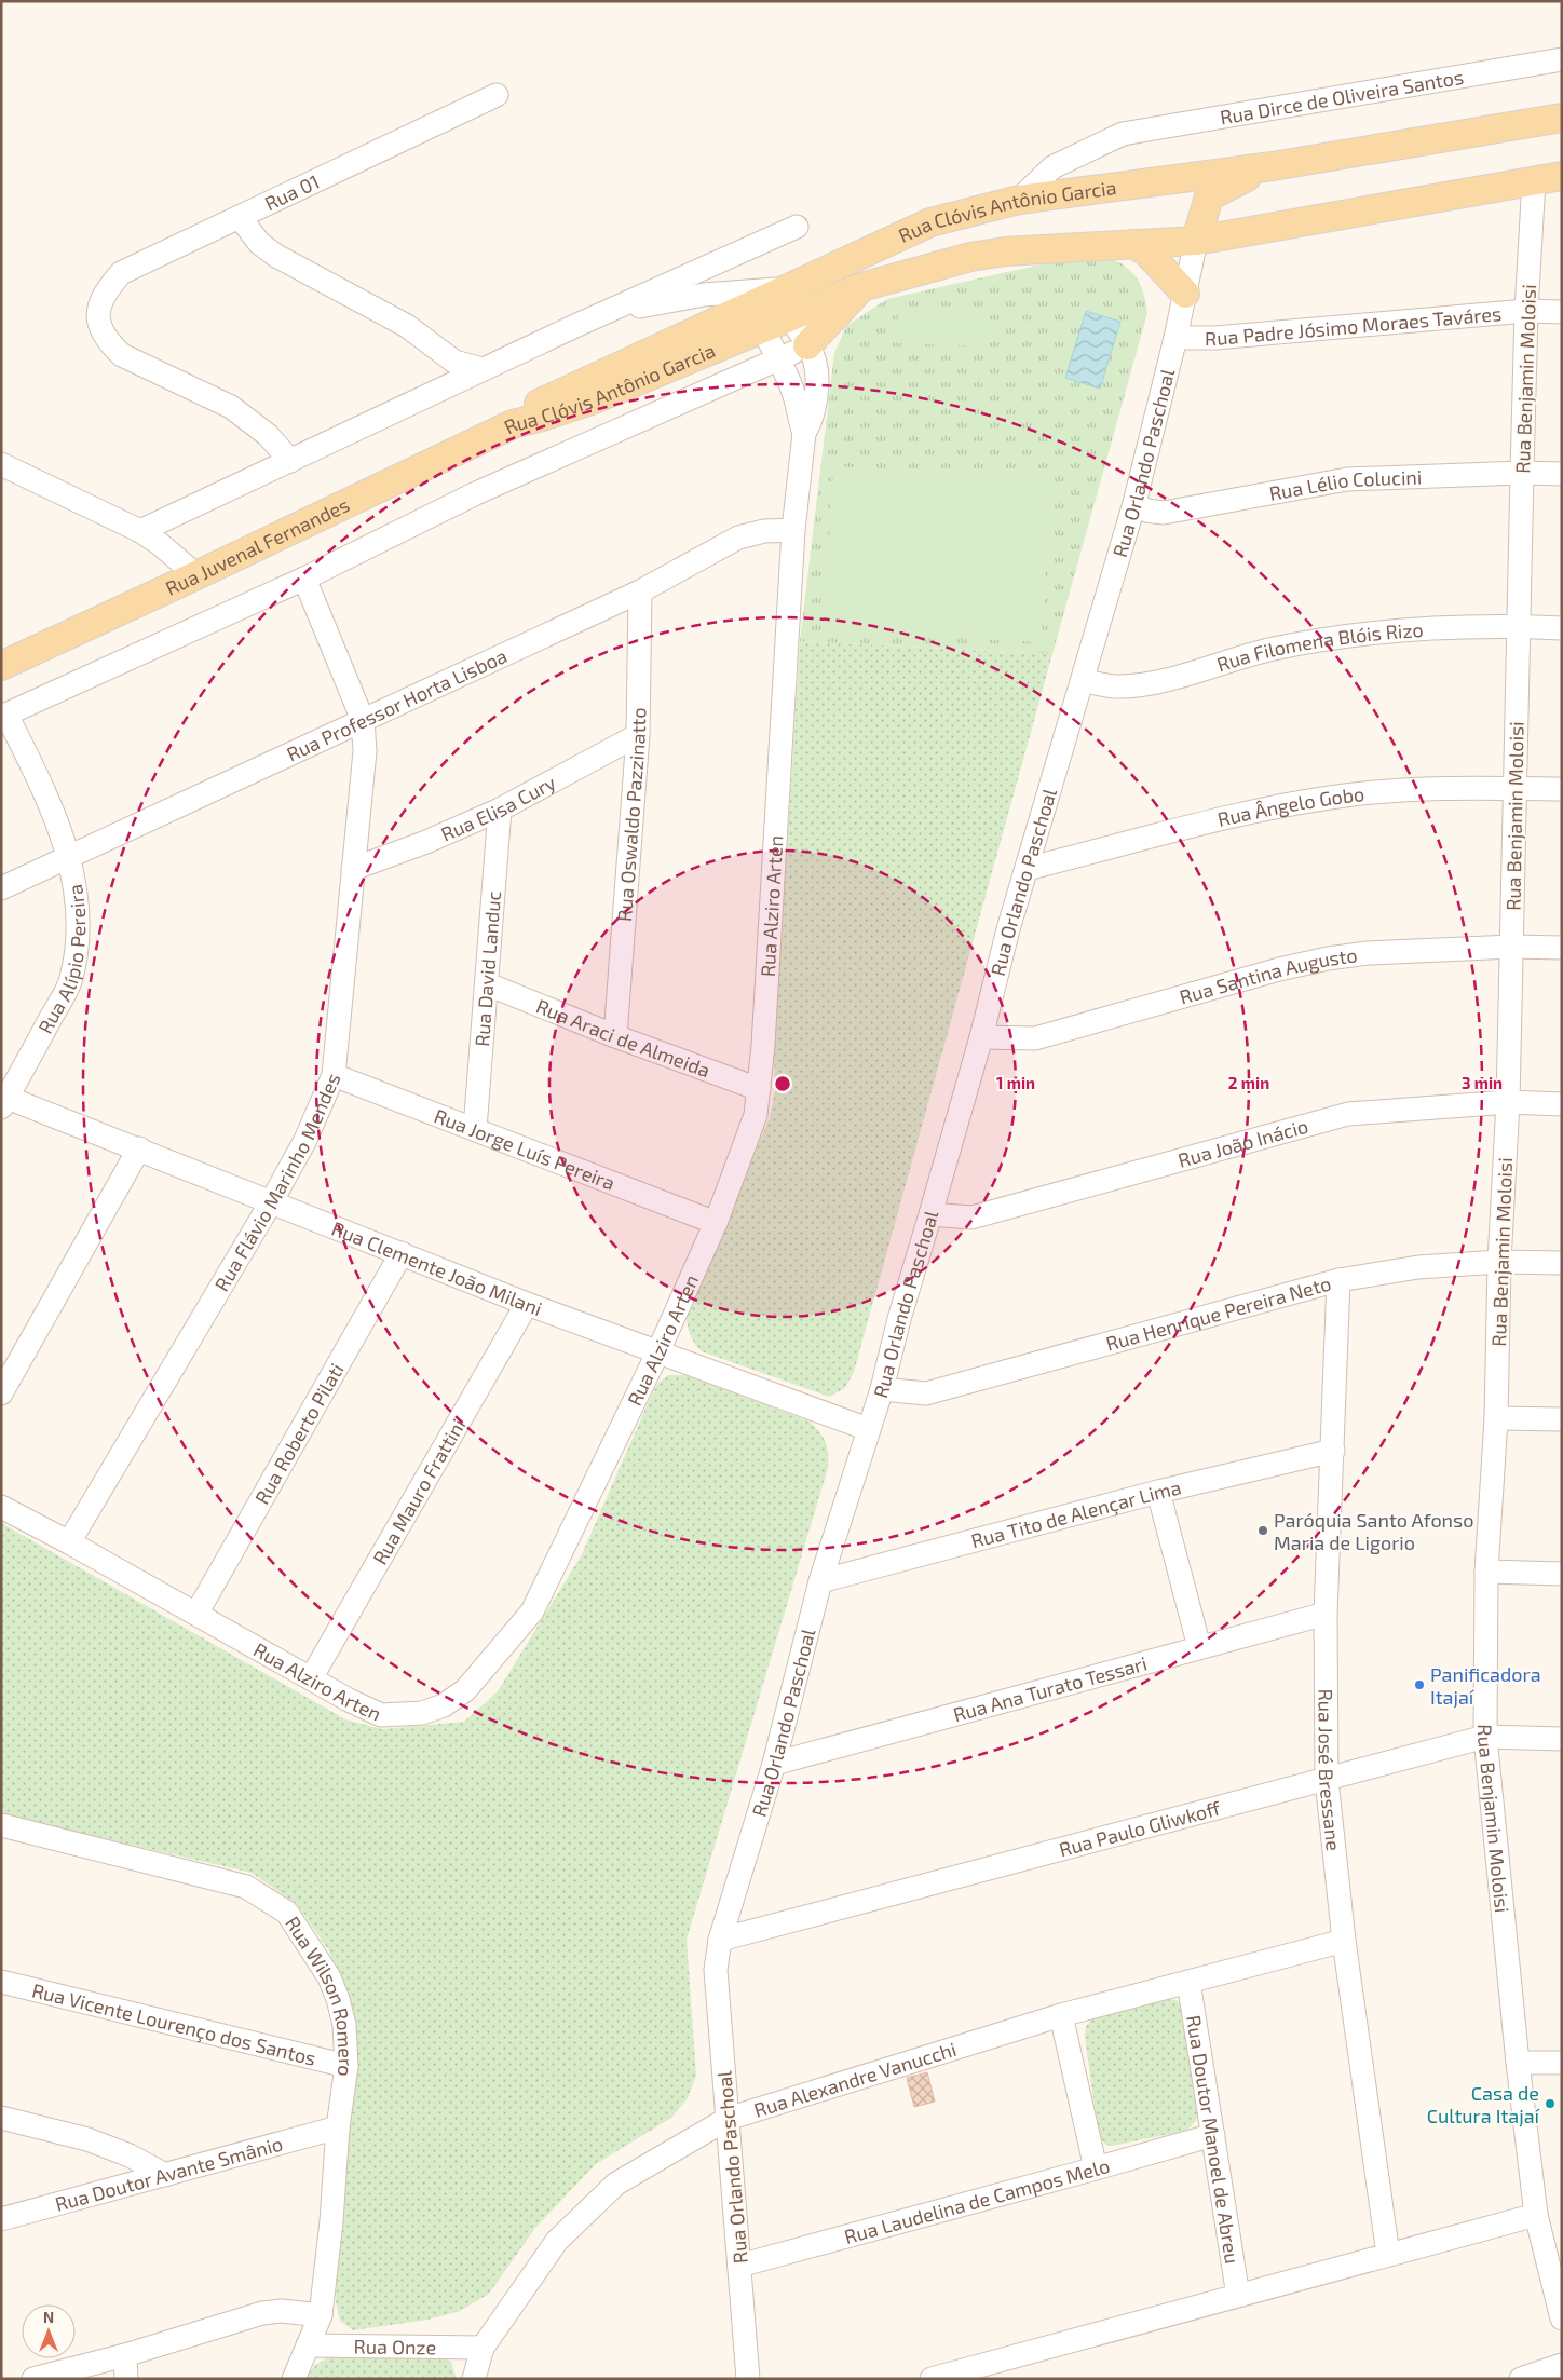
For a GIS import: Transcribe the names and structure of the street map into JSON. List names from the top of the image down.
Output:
{
  "streets": {
    "main road": ["Rua Clóvis Antônio Garcia", "Rua Juvenal Fernandes"],
    "street": [
      "Rua Dirce de Oliveira Santos",
      "Rua 01",
      "Rua Padre Jósimo Moraes Taváres",
      "Rua Benjamin Moloisi",
      "Rua Orlando Paschoal",
      "Rua Lélio Colucini",
      "Rua Filomena Blóis Rizo",
      "Rua Professor Horta Lisboa",
      "Rua Elisa Cury",
      "Rua Ângelo Gobo",
      "Rua Oswaldo Pazzinatto",
      "Rua Alziro Arten",
      "Rua Alípio Pereira",
      "Rua David Landuc",
      "Rua Santina Augusto",
      "Rua Araci de Almeida",
      "Rua João Inácio",
      "Rua Jorge Luís Pereira",
      "Rua Flávio Marinho Mendes",
      "Rua Clemente João Milani",
      "Rua Henrique Pereira Neto",
      "Rua Roberto Pilati",
      "Rua Mauro Frattini",
      "Rua Tito de Alençar Lima",
      "Rua Ana Turato Tessari",
      "Rua José Bressane",
      "Rua Paulo Gliwkoff",
      "Rua Wilson Romero",
      "Rua Vicente Lourenço dos Santos",
      "Rua Alexandre Vanucchi",
      "Rua Doutor Manoel de Abreu",
      "Rua Doutor Avante Smânio",
      "Rua Laudelina de Campos Melo",
      "Rua Onze"
    ]
  },
  "crossings": [
    ["Rua Dirce de Oliveira Santos", "Rua Clóvis Antônio Garcia"],
    ["Rua Clóvis Antônio Garcia", "Rua Benjamin Moloisi"],
    ["Rua Clóvis Antônio Garcia", "Rua Orlando Paschoal"],
    ["Rua Clóvis Antônio Garcia", "Rua Juvenal Fernandes"],
    ["Rua Clóvis Antônio Garcia", "Rua Alziro Arten"],
    ["Rua Padre Jósimo Moraes Taváres", "Rua Benjamin Moloisi"],
    ["Rua Padre Jósimo Moraes Taváres", "Rua Orlando Paschoal"],
    ["Rua Benjamin Moloisi", "Rua Lélio Colucini"],
    ["Rua Benjamin Moloisi", "Rua Filomena Blóis Rizo"],
    ["Rua Benjamin Moloisi", "Rua Ângelo Gobo"],
    ["Rua Benjamin Moloisi", "Rua Santina Augusto"],
    ["Rua Benjamin Moloisi", "Rua João Inácio"],
    ["Rua Benjamin Moloisi", "Rua Henrique Pereira Neto"],
    ["Rua Benjamin Moloisi", "Rua Paulo Gliwkoff"],
    ["Rua Orlando Paschoal", "Rua Lélio Colucini"],
    ["Rua Orlando Paschoal", "Rua Filomena Blóis Rizo"],
    ["Rua Orlando Paschoal", "Rua Ângelo Gobo"],
    ["Rua Orlando Paschoal", "Rua Santina Augusto"],
    ["Rua Orlando Paschoal", "Rua João Inácio"],
    ["Rua Orlando Paschoal", "Rua Clemente João Milani"],
    ["Rua Orlando Paschoal", "Rua Henrique Pereira Neto"],
    ["Rua Orlando Paschoal", "Rua Tito de Alençar Lima"],
    ["Rua Orlando Paschoal", "Rua Ana Turato Tessari"],
    ["Rua Orlando Paschoal", "Rua Paulo Gliwkoff"],
    ["Rua Orlando Paschoal", "Rua Alexandre Vanucchi"],
    ["Rua Orlando Paschoal", "Rua Laudelina de Campos Melo"],
    ["Rua Professor Horta Lisboa", "Rua Oswaldo Pazzinatto"],
    ["Rua Professor Horta Lisboa", "Rua Alziro Arten"],
    ["Rua Professor Horta Lisboa", "Rua Alípio Pereira"],
    ["Rua Professor Horta Lisboa", "Rua Flávio Marinho Mendes"],
    ["Rua Elisa Cury", "Rua Oswaldo Pazzinatto"],
    ["Rua Elisa Cury", "Rua David Landuc"],
    ["Rua Elisa Cury", "Rua Flávio Marinho Mendes"],
    ["Rua Oswaldo Pazzinatto", "Rua Araci de Almeida"],
    ["Rua Alziro Arten", "Rua Araci de Almeida"],
    ["Rua Alziro Arten", "Rua Jorge Luís Pereira"],
    ["Rua Alziro Arten", "Rua Flávio Marinho Mendes"],
    ["Rua Alziro Arten", "Rua Clemente João Milani"],
    ["Rua Alziro Arten", "Rua Roberto Pilati"],
    ["Rua Alziro Arten", "Rua Mauro Frattini"],
    ["Rua Alípio Pereira", "Rua Clemente João Milani"],
    ["Rua David Landuc", "Rua Araci de Almeida"],
    ["Rua David Landuc", "Rua Jorge Luís Pereira"],
    ["Rua Jorge Luís Pereira", "Rua Flávio Marinho Mendes"],
    ["Rua Flávio Marinho Mendes", "Rua Clemente João Milani"],
    ["Rua Clemente João Milani", "Rua Roberto Pilati"],
    ["Rua Clemente João Milani", "Rua Mauro Frattini"],
    ["Rua Henrique Pereira Neto", "Rua José Bressane"],
    ["Rua Tito de Alençar Lima", "Rua José Bressane"],
    ["Rua Ana Turato Tessari", "Rua José Bressane"],
    ["Rua José Bressane", "Rua Paulo Gliwkoff"],
    ["Rua José Bressane", "Rua Alexandre Vanucchi"],
    ["Rua Wilson Romero", "Rua Vicente Lourenço dos Santos"],
    ["Rua Wilson Romero", "Rua Doutor Avante Smânio"],
    ["Rua Wilson Romero", "Rua Onze"],
    ["Rua Alexandre Vanucchi", "Rua Doutor Manoel de Abreu"],
    ["Rua Alexandre Vanucchi", "Rua Onze"],
    ["Rua Doutor Manoel de Abreu", "Rua Laudelina de Campos Melo"]
  ],
  "places": ["Paróquia Santo Afonso Maria de Ligorio", "Panificadora Itajaí", "Casa de Cultura Itajaí"],
  "north": "top",
  "rings": ["1 min", "2 min", "3 min"]
}
